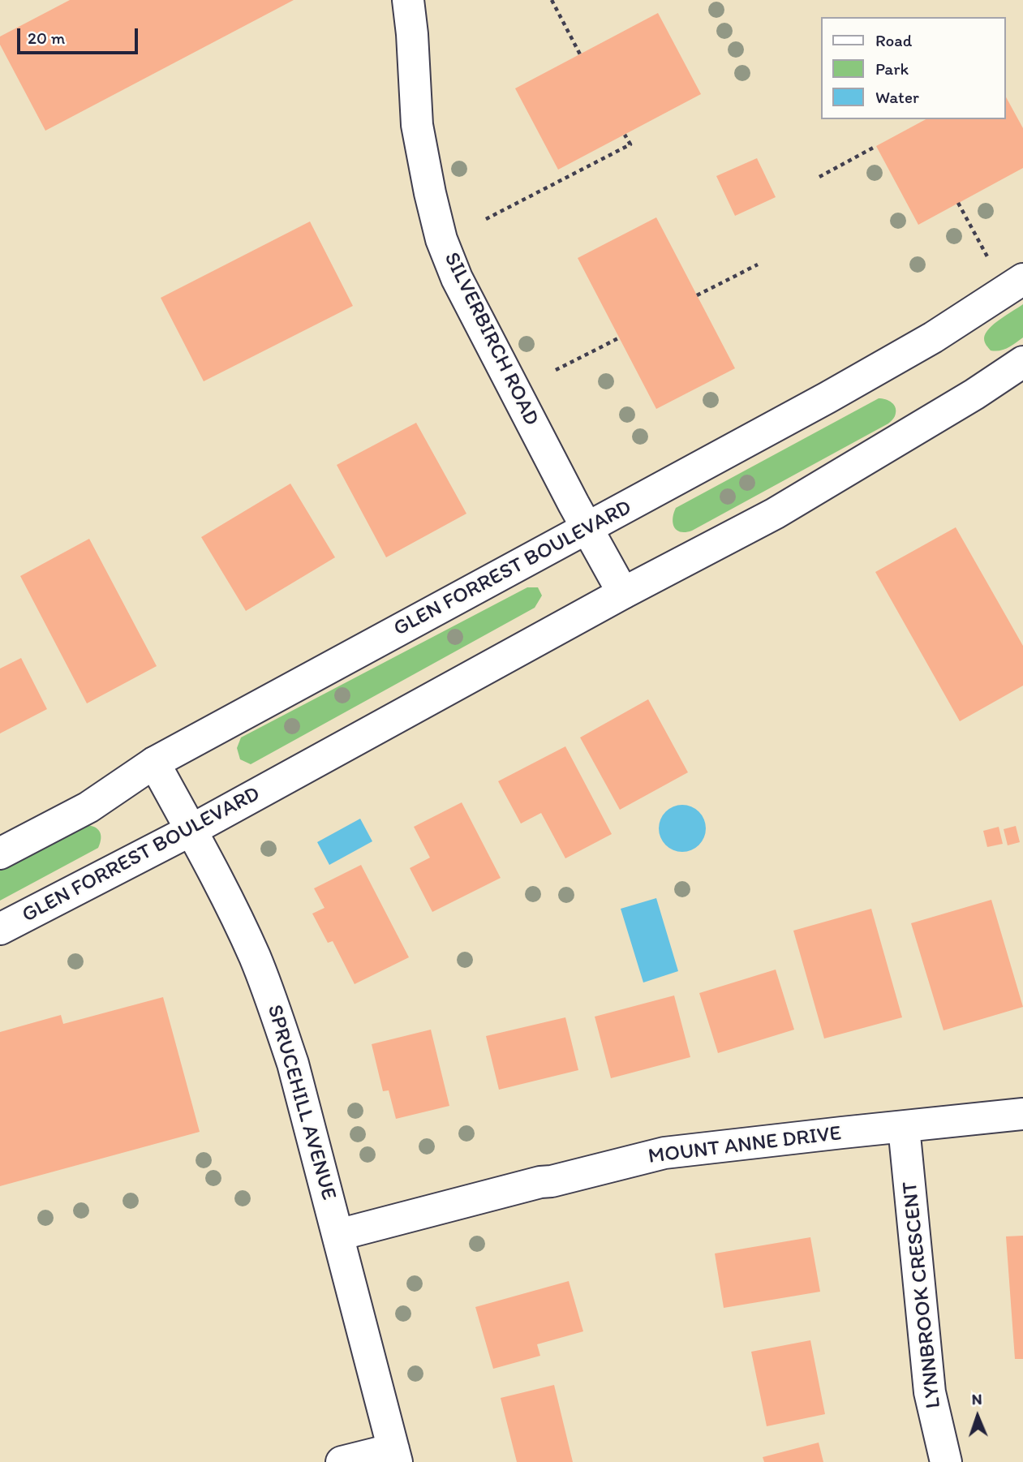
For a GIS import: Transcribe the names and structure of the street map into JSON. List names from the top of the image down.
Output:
{
  "streets": {
    "street": [
      "SILVERBIRCH ROAD",
      "GLEN FORREST BOULEVARD",
      "SPRUCEHILL AVENUE",
      "MOUNT ANNE DRIVE",
      "LYNNBROOK CRESCENT"
    ]
  },
  "crossings": [
    ["SILVERBIRCH ROAD", "GLEN FORREST BOULEVARD"],
    ["GLEN FORREST BOULEVARD", "SPRUCEHILL AVENUE"],
    ["SPRUCEHILL AVENUE", "MOUNT ANNE DRIVE"],
    ["MOUNT ANNE DRIVE", "LYNNBROOK CRESCENT"]
  ],
  "legend": ["Road", "Park", "Water"],
  "scale_bar": "20 m",
  "north": "top"
}
